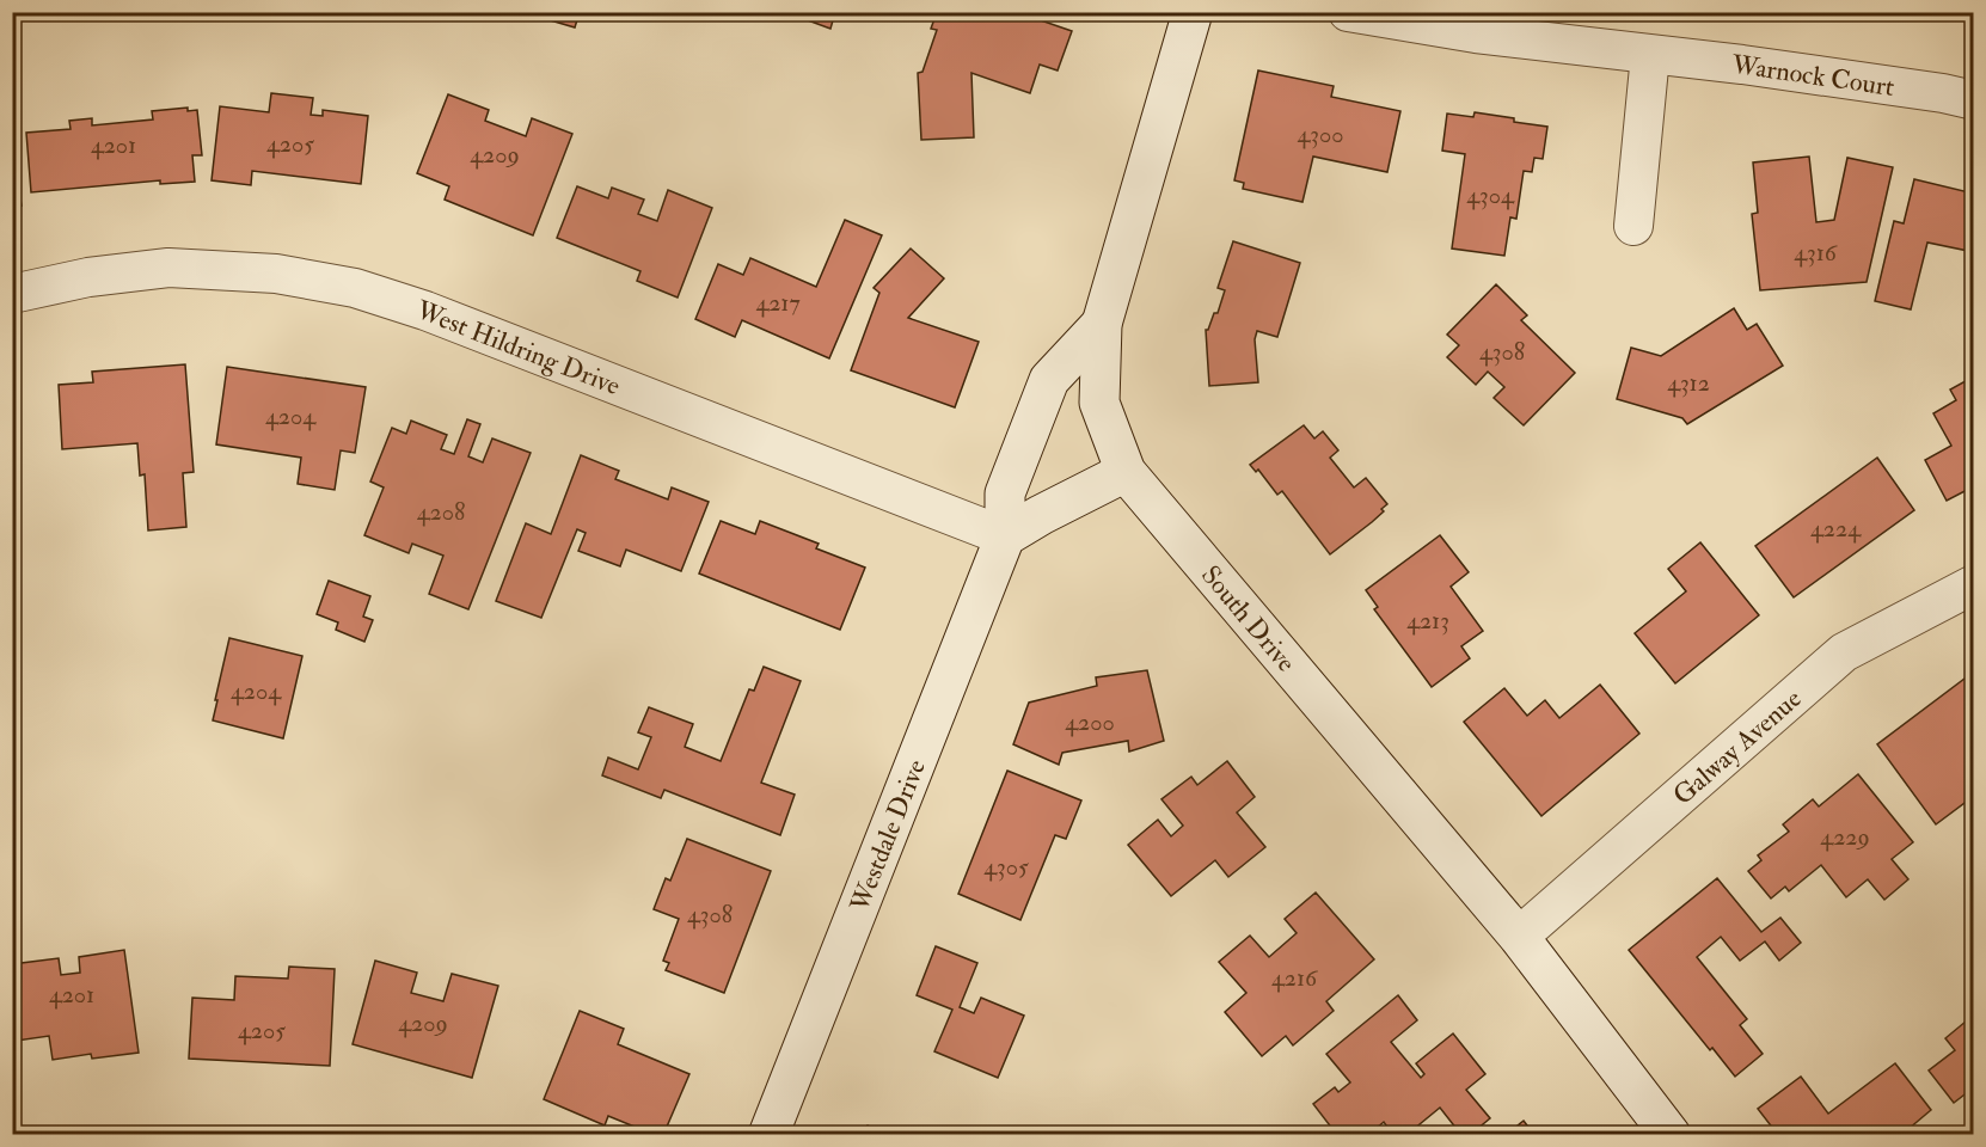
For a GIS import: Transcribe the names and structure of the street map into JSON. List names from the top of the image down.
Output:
{
  "streets": {
    "street": [
      "Warnock Court",
      "West Hildring Drive",
      "South Drive",
      "Galway Avenue",
      "Westdale Drive"
    ]
  },
  "crossings": [
    ["West Hildring Drive", "Westdale Drive"],
    ["South Drive", "Galway Avenue"],
    ["South Drive", "Westdale Drive"]
  ],
  "house_numbers": [
    "4300",
    "4205",
    "4201",
    "4209",
    "4304",
    "4316",
    "4217",
    "4308",
    "4312",
    "4204",
    "4208",
    "4224",
    "4213",
    "4204",
    "4200",
    "4229",
    "4305",
    "4308",
    "4216",
    "4201",
    "4209",
    "4205"
  ]
}
